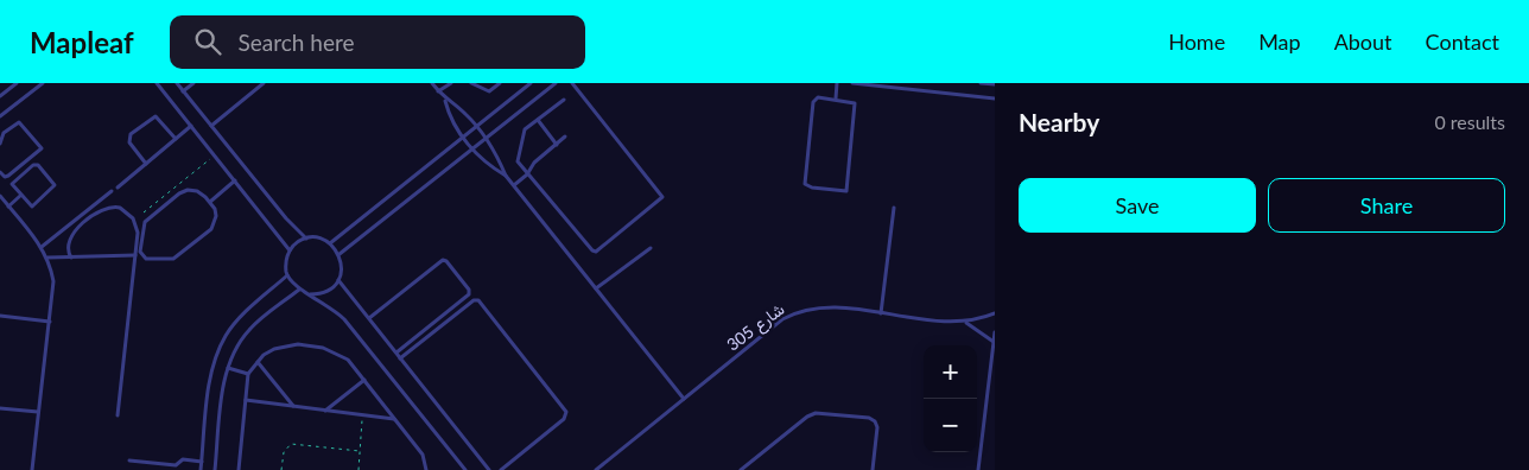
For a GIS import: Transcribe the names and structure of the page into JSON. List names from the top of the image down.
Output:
{
  "streets": {
    "lane": ["شارع 305"]
  },
  "page": {
    "header": "Mapleaf",
    "search": "Search here",
    "nav": [
      "Home",
      "Map",
      "About",
      "Contact"
    ],
    "heading": ["Nearby", "0 results"],
    "buttons": ["Save", "Share"],
    "map_buttons": ["+", "−"]
  }
}
